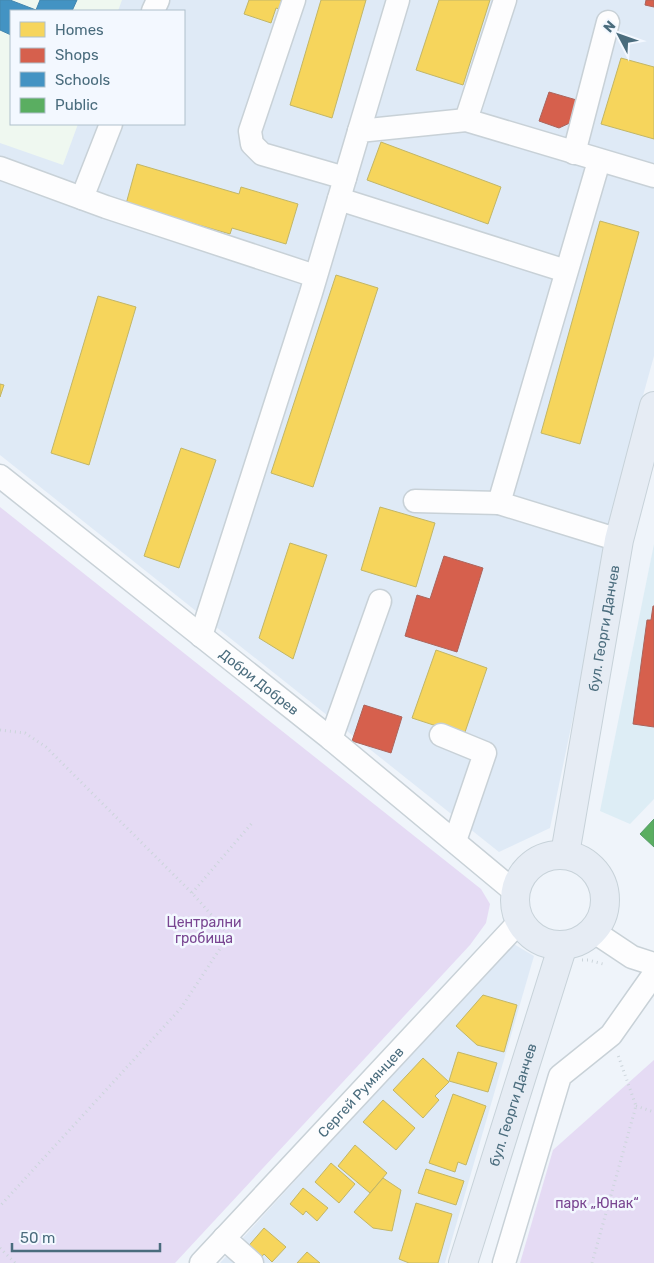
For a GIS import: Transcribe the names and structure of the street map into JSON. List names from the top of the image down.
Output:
{
  "streets": {
    "main road": ["бул. Георги Данчев"],
    "street": ["Добри Добрев", "Сергей Румянцев"]
  },
  "crossings": [
    ["бул. Георги Данчев", "Добри Добрев"],
    ["бул. Георги Данчев", "Сергей Румянцев"],
    ["Добри Добрев", "Сергей Румянцев"]
  ],
  "parks": ["Централни гробища", "парк „Юнак“"],
  "legend": [
    "Homes",
    "Shops",
    "Schools",
    "Public"
  ],
  "scale_bar": "50 m",
  "north": "top left"
}
